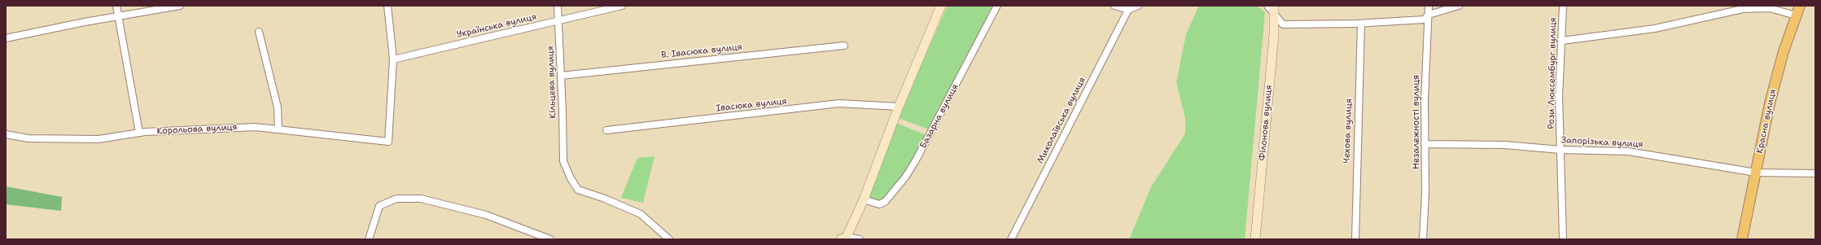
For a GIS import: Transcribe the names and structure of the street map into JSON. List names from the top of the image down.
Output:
{
  "streets": {
    "main road": ["Красна вулиця", "Філонова вулиця"],
    "street": [
      "Українська вулиця",
      "В. Івасюка вулиця",
      "Рози Люксембург вулиця",
      "Кільцева вулиця",
      "Івасюка вулиця",
      "Базарна вулиця",
      "Миколаївська вулиця",
      "Незалежності вулиця",
      "Корольова вулиця",
      "Чехова вулиця",
      "Запорізька вулиця"
    ]
  },
  "crossings": [
    ["Українська вулиця", "Кільцева вулиця"],
    ["Українська вулиця", "Корольова вулиця"],
    ["В. Івасюка вулиця", "Кільцева вулиця"],
    ["Рози Люксембург вулиця", "Запорізька вулиця"],
    ["Красна вулиця", "Запорізька вулиця"],
    ["Незалежності вулиця", "Запорізька вулиця"]
  ]
}
